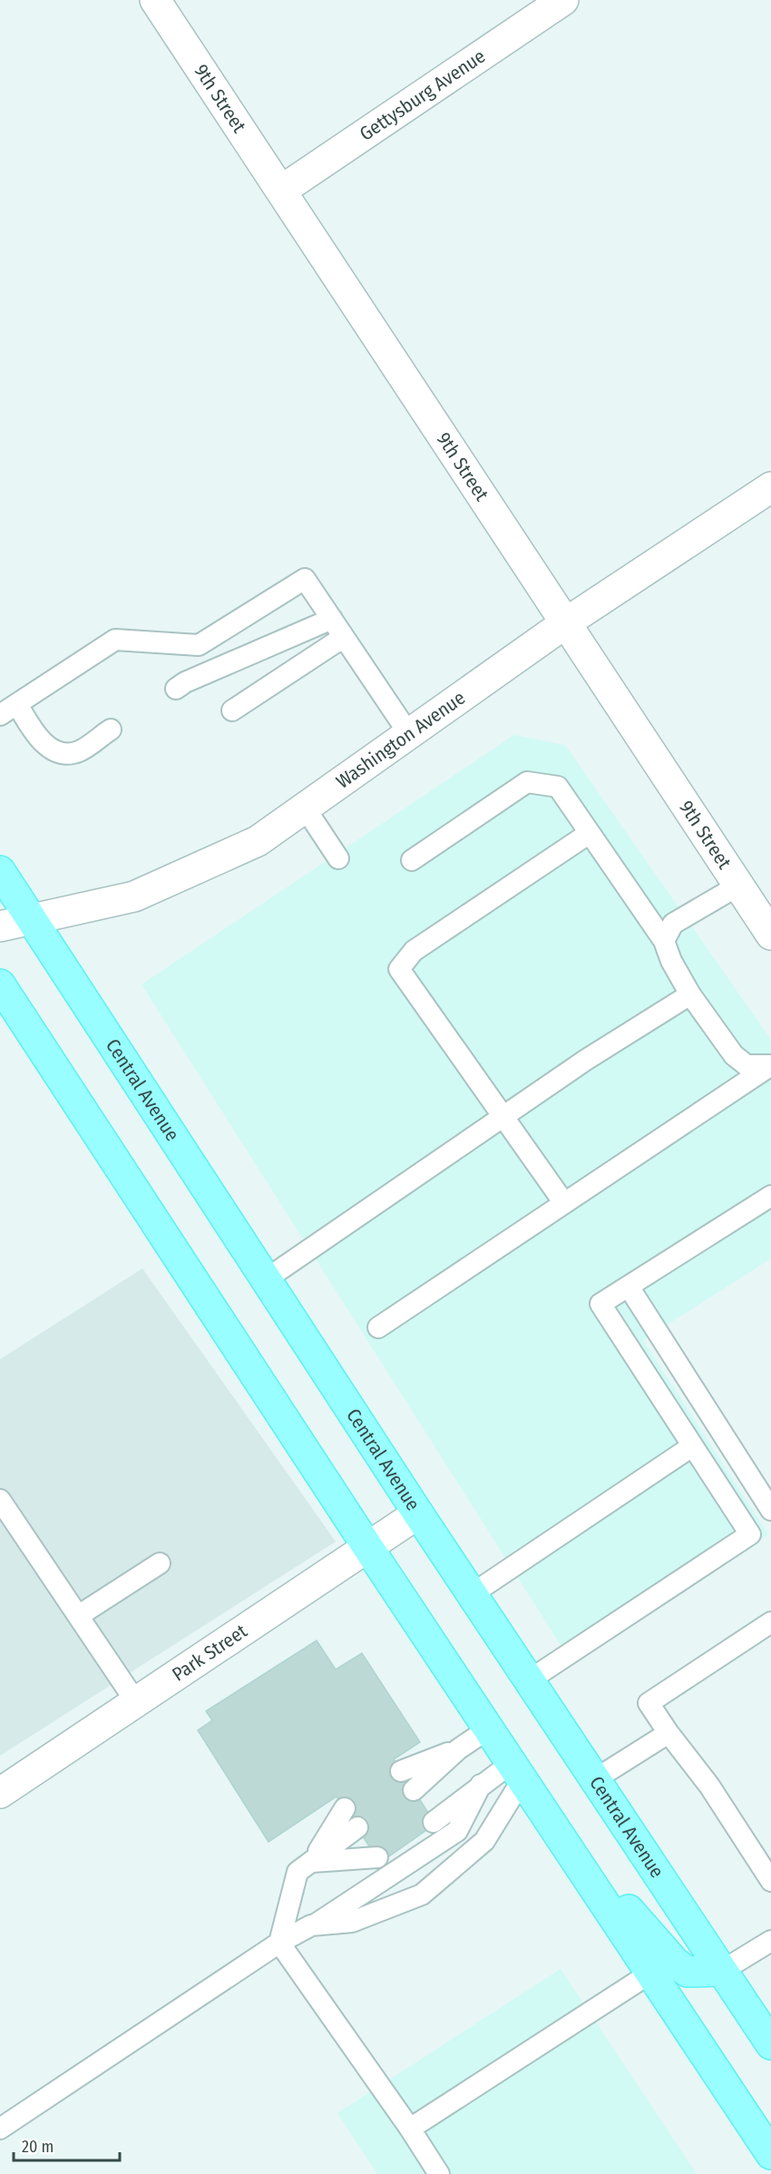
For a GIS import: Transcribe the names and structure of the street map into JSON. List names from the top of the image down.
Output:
{
  "streets": {
    "main road": ["Central Avenue"],
    "street": [
      "Gettysburg Avenue",
      "9th Street",
      "Washington Avenue",
      "Park Street"
    ]
  },
  "crossings": [
    ["Gettysburg Avenue", "9th Street"],
    ["9th Street", "Washington Avenue"],
    ["Washington Avenue", "Central Avenue"],
    ["Central Avenue", "Park Street"]
  ],
  "scale_bar": "20 m"
}
